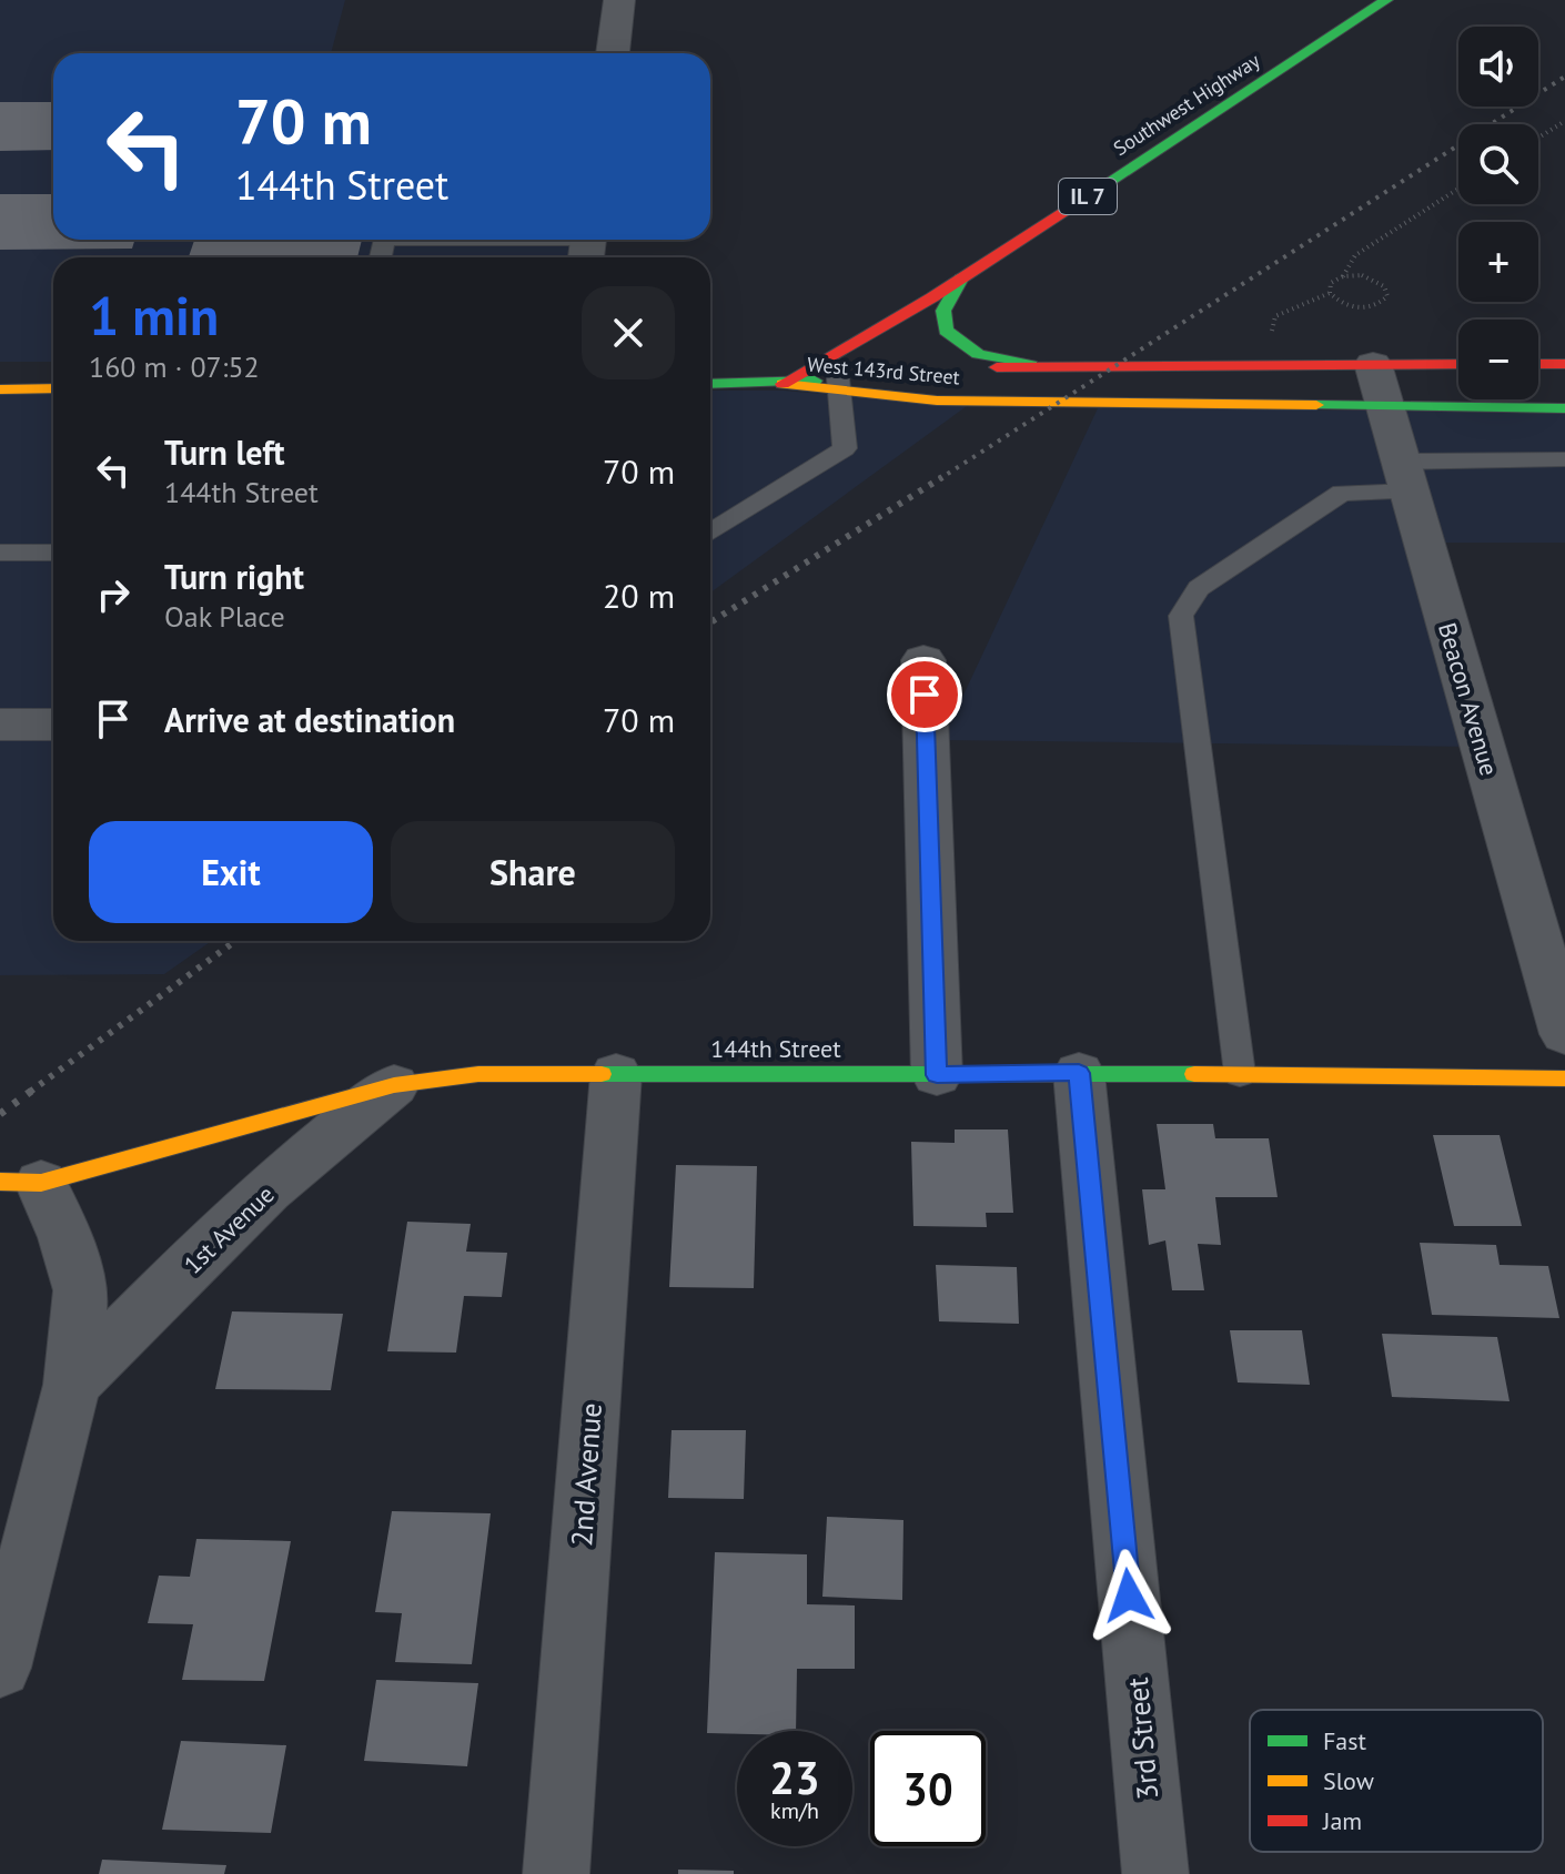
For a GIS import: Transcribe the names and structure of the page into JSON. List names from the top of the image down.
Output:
{
  "streets": {
    "main road": [
      "Southwest Highway",
      "IL 7",
      "West 143rd Street",
      "144th Street"
    ],
    "street": [
      "Beacon Avenue",
      "1st Avenue",
      "2nd Avenue",
      "3rd Street"
    ]
  },
  "crossings": [
    ["Southwest Highway", "West 143rd Street"],
    ["West 143rd Street", "Beacon Avenue"],
    ["144th Street", "1st Avenue"],
    ["144th Street", "2nd Avenue"],
    ["144th Street", "3rd Street"]
  ],
  "legend": ["Fast", "Slow", "Jam"],
  "page": {
    "map_buttons": ["+", "−"],
    "turn": ["70 m", "144th Street"],
    "heading": ["1 min", "160 m · 07:52"],
    "list": [
      {
        "name": "Turn left",
        "note": "144th Street",
        "value": "70 m"
      },
      {
        "name": "Turn right",
        "note": "Oak Place",
        "value": "20 m"
      },
      {
        "name": "Arrive at destination",
        "value": "70 m"
      }
    ],
    "buttons": ["Exit", "Share"],
    "speed": "23 km/h",
    "limit": "30"
  }
}
